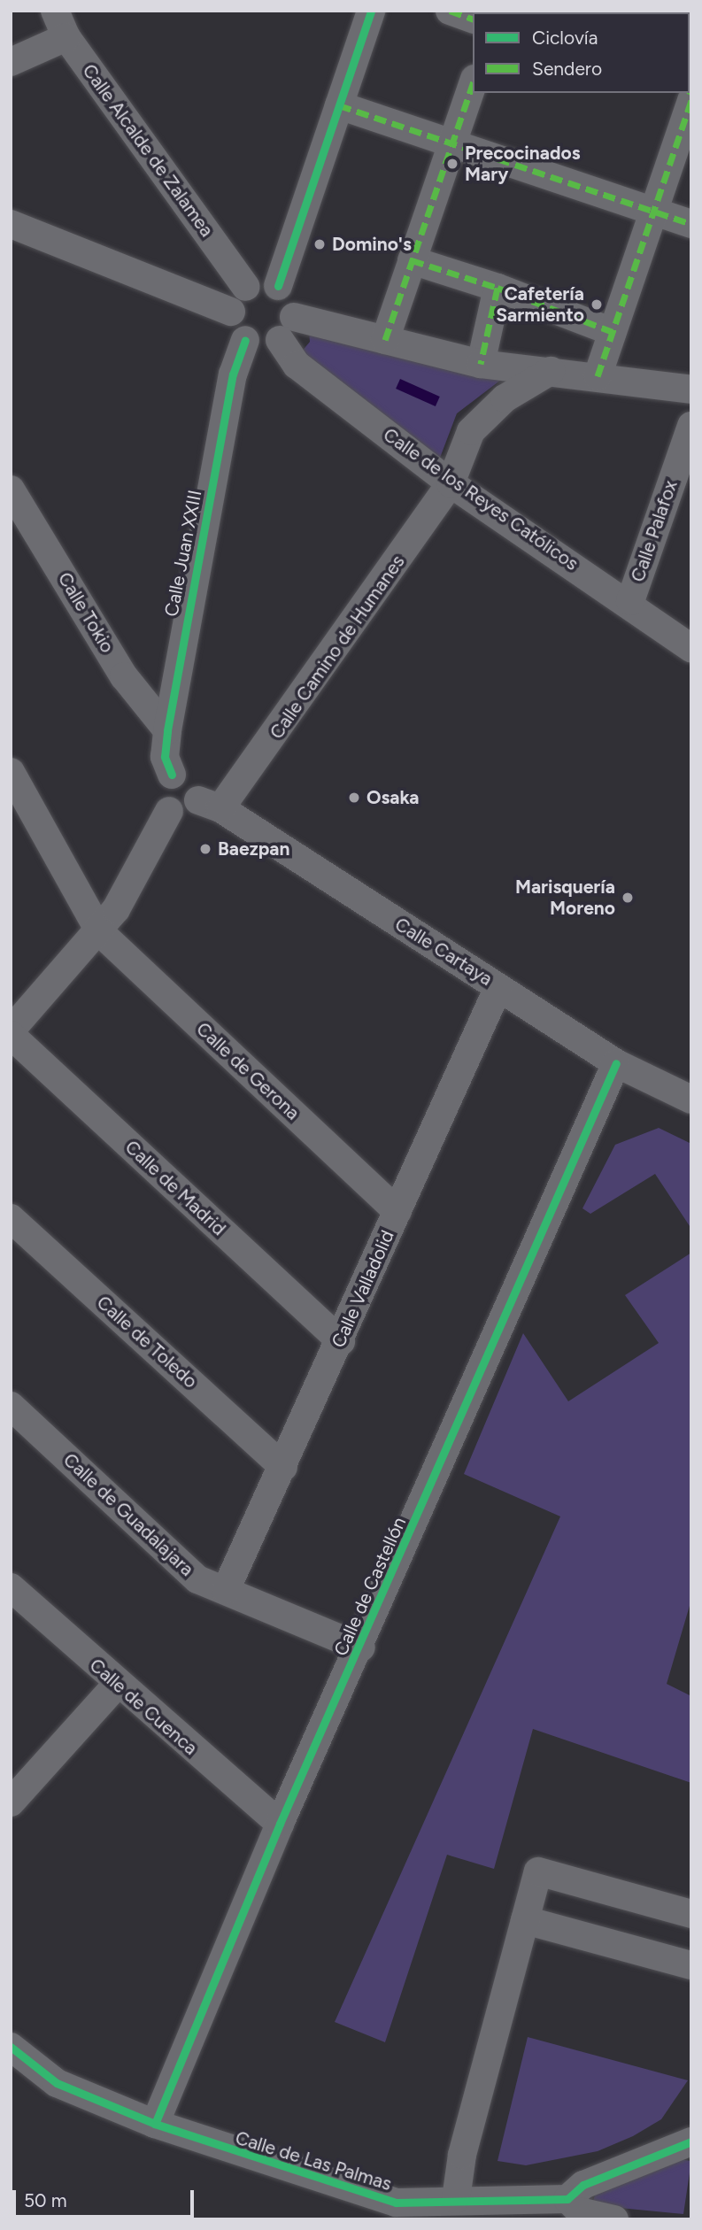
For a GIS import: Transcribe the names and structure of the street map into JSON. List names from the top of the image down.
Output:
{
  "streets": {
    "street": [
      "Calle Alcalde de Zalamea",
      "Calle de los Reyes Católicos",
      "Calle Palafox",
      "Calle Juan XXIII",
      "Calle Tokio",
      "Calle Camino de Humanes",
      "Calle Cartaya",
      "Calle de Gerona",
      "Calle de Madrid",
      "Calle Valladolid",
      "Calle de Toledo",
      "Calle de Guadalajara",
      "Calle de Castellón",
      "Calle de Cuenca",
      "Calle de Las Palmas"
    ]
  },
  "crossings": [
    ["Calle Alcalde de Zalamea", "Calle de los Reyes Católicos"],
    ["Calle Alcalde de Zalamea", "Calle Juan XXIII"],
    ["Calle de los Reyes Católicos", "Calle Palafox"],
    ["Calle de los Reyes Católicos", "Calle Juan XXIII"],
    ["Calle de los Reyes Católicos", "Calle Camino de Humanes"],
    ["Calle Juan XXIII", "Calle Tokio"],
    ["Calle Camino de Humanes", "Calle Cartaya"],
    ["Calle Cartaya", "Calle Valladolid"],
    ["Calle Cartaya", "Calle de Castellón"],
    ["Calle de Gerona", "Calle Valladolid"],
    ["Calle de Madrid", "Calle Valladolid"],
    ["Calle Valladolid", "Calle de Toledo"],
    ["Calle Valladolid", "Calle de Guadalajara"],
    ["Calle de Guadalajara", "Calle de Castellón"],
    ["Calle de Castellón", "Calle de Cuenca"],
    ["Calle de Castellón", "Calle de Las Palmas"]
  ],
  "places": [
    "Precocinados Mary",
    "Domino's",
    "Cafetería Sarmiento",
    "Osaka",
    "Baezpan",
    "Marisquería Moreno"
  ],
  "legend": ["Ciclovía", "Sendero"],
  "scale_bar": "50 m"
}
